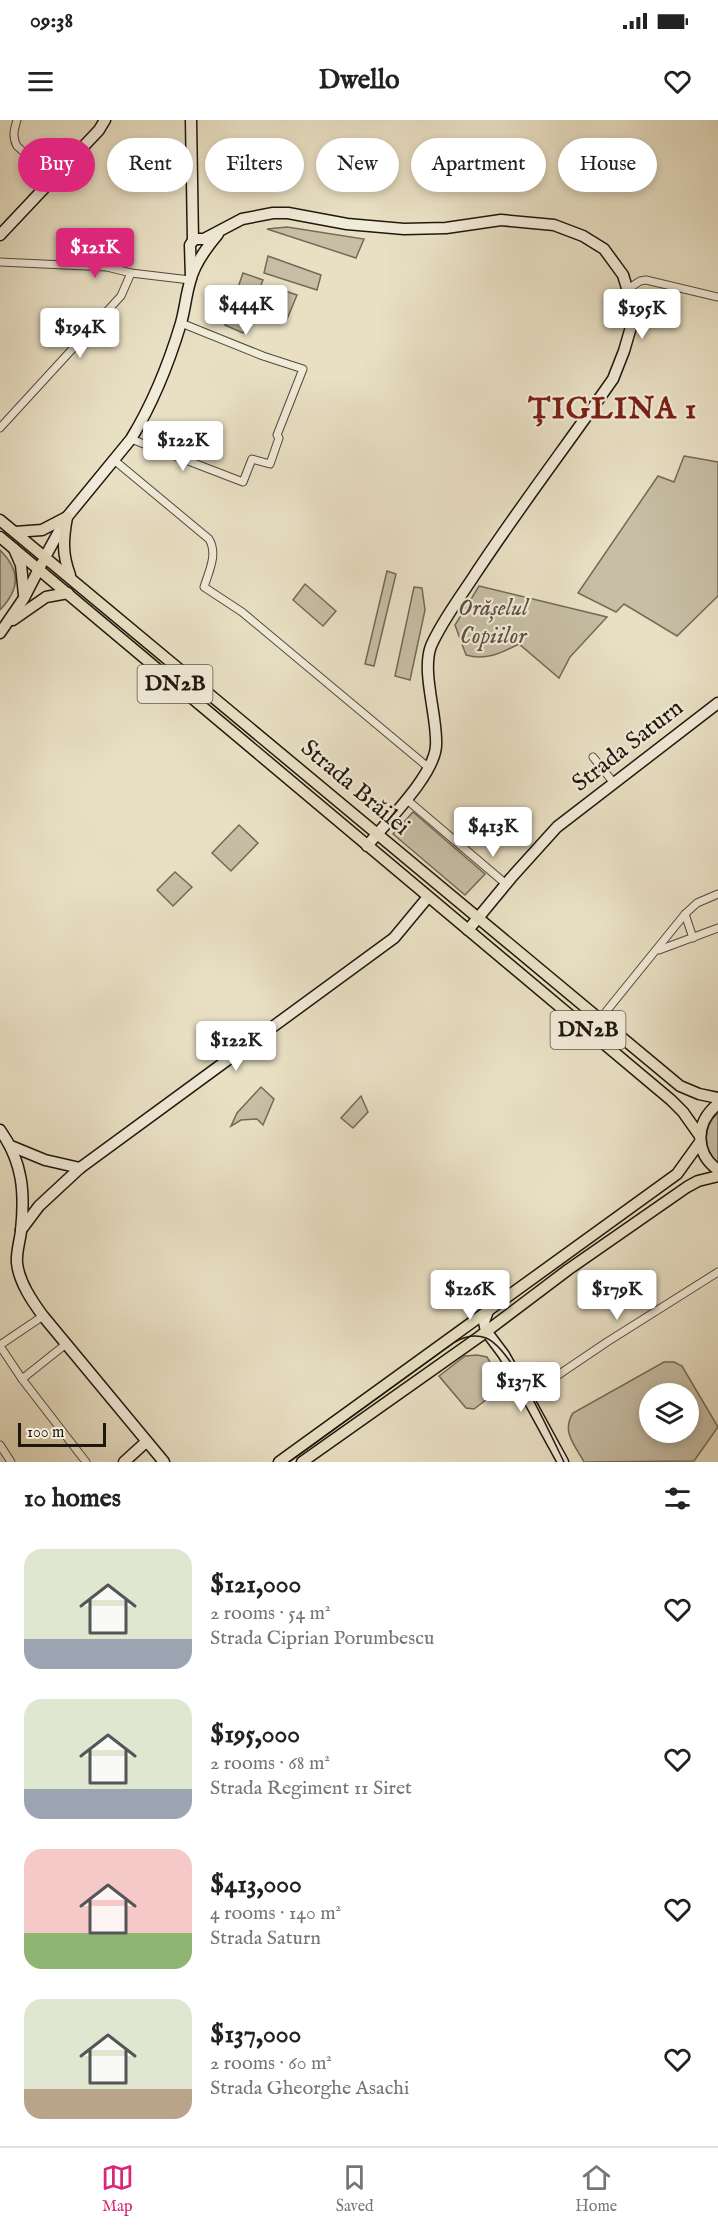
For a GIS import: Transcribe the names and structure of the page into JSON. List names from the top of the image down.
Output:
{
  "streets": {
    "main road": ["DN2B", "Strada Brăilei"],
    "street": ["Strada Saturn"]
  },
  "crossings": [
    ["Strada Saturn", "Strada Brăilei"]
  ],
  "districts": ["ȚIGLINA 1"],
  "parks": ["Orășelul Copiilor"],
  "scale_bar": "100 m",
  "page": {
    "status": "09:38",
    "header": "Dwello",
    "chip": [
      "Buy",
      "Rent",
      "Filters",
      "New",
      "Apartment",
      "House"
    ],
    "price": [
      "$121K",
      "$444K",
      "$195K",
      "$194K",
      "$122K",
      "$413K",
      "$122K",
      "$126K",
      "$179K",
      "$137K"
    ],
    "scale": "100 m",
    "heading": "10 homes",
    "list": [
      {
        "name": "$121,000",
        "note": "2 rooms · 54 m² · Strada Ciprian Porumbescu"
      },
      {
        "name": "$195,000",
        "note": "2 rooms · 68 m² · Strada Regiment 11 Siret"
      },
      {
        "name": "$413,000",
        "note": "4 rooms · 140 m² · Strada Saturn"
      },
      {
        "name": "$137,000",
        "note": "2 rooms · 60 m² · Strada Gheorghe Asachi"
      }
    ],
    "tabs": ["Map", "Saved", "Home"]
  }
}
